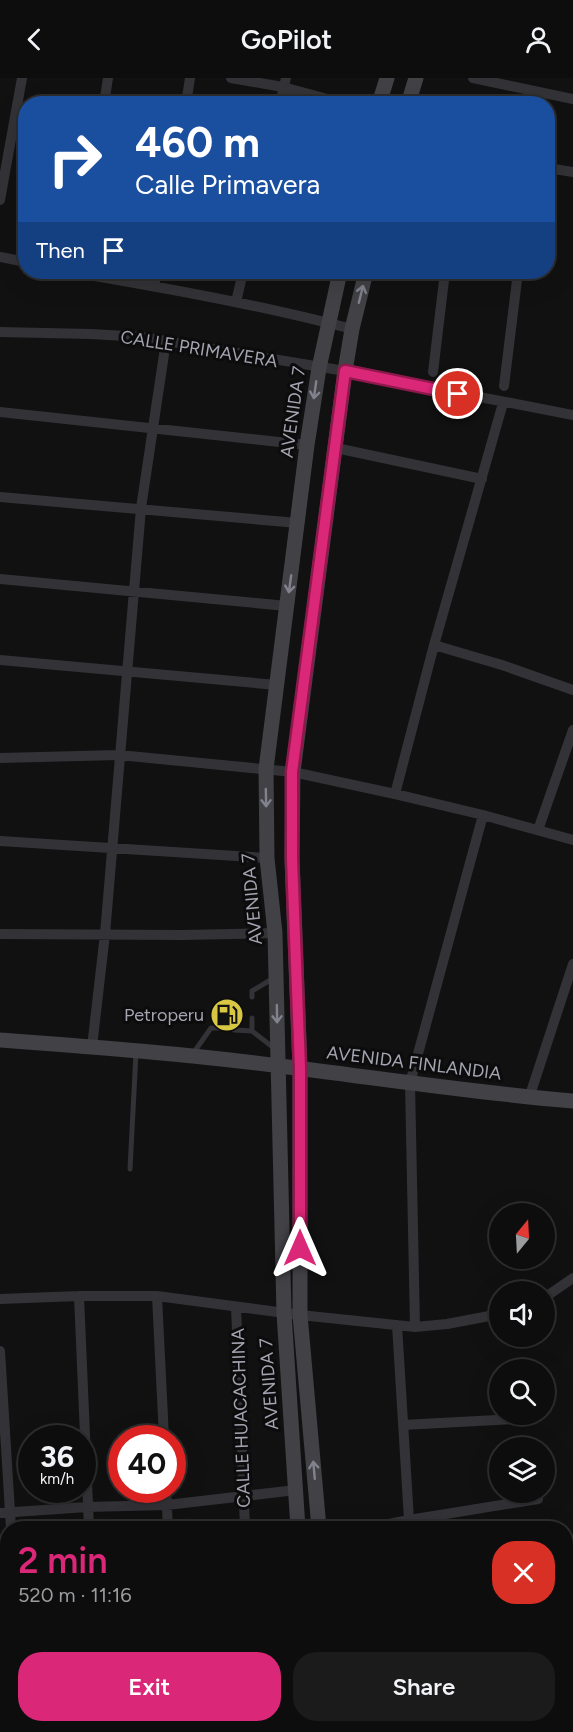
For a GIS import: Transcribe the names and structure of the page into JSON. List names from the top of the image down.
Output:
{
  "streets": {
    "street": [
      "CALLE PRIMAVERA",
      "AVENIDA 7",
      "AVENIDA FINLANDIA",
      "CALLE HUACACHINA"
    ]
  },
  "crossings": [
    ["CALLE PRIMAVERA", "AVENIDA 7"],
    ["AVENIDA 7", "AVENIDA FINLANDIA"]
  ],
  "places": {
    "fuel station": ["Petroperu"]
  },
  "north": "top",
  "page": {
    "header": "GoPilot",
    "turn": ["460 m", "Calle Primavera"],
    "then": "Then",
    "speed": "36 km/h",
    "limit": "40",
    "heading": ["2 min", "520 m · 11:16"],
    "buttons": ["Exit", "Share"]
  }
}
